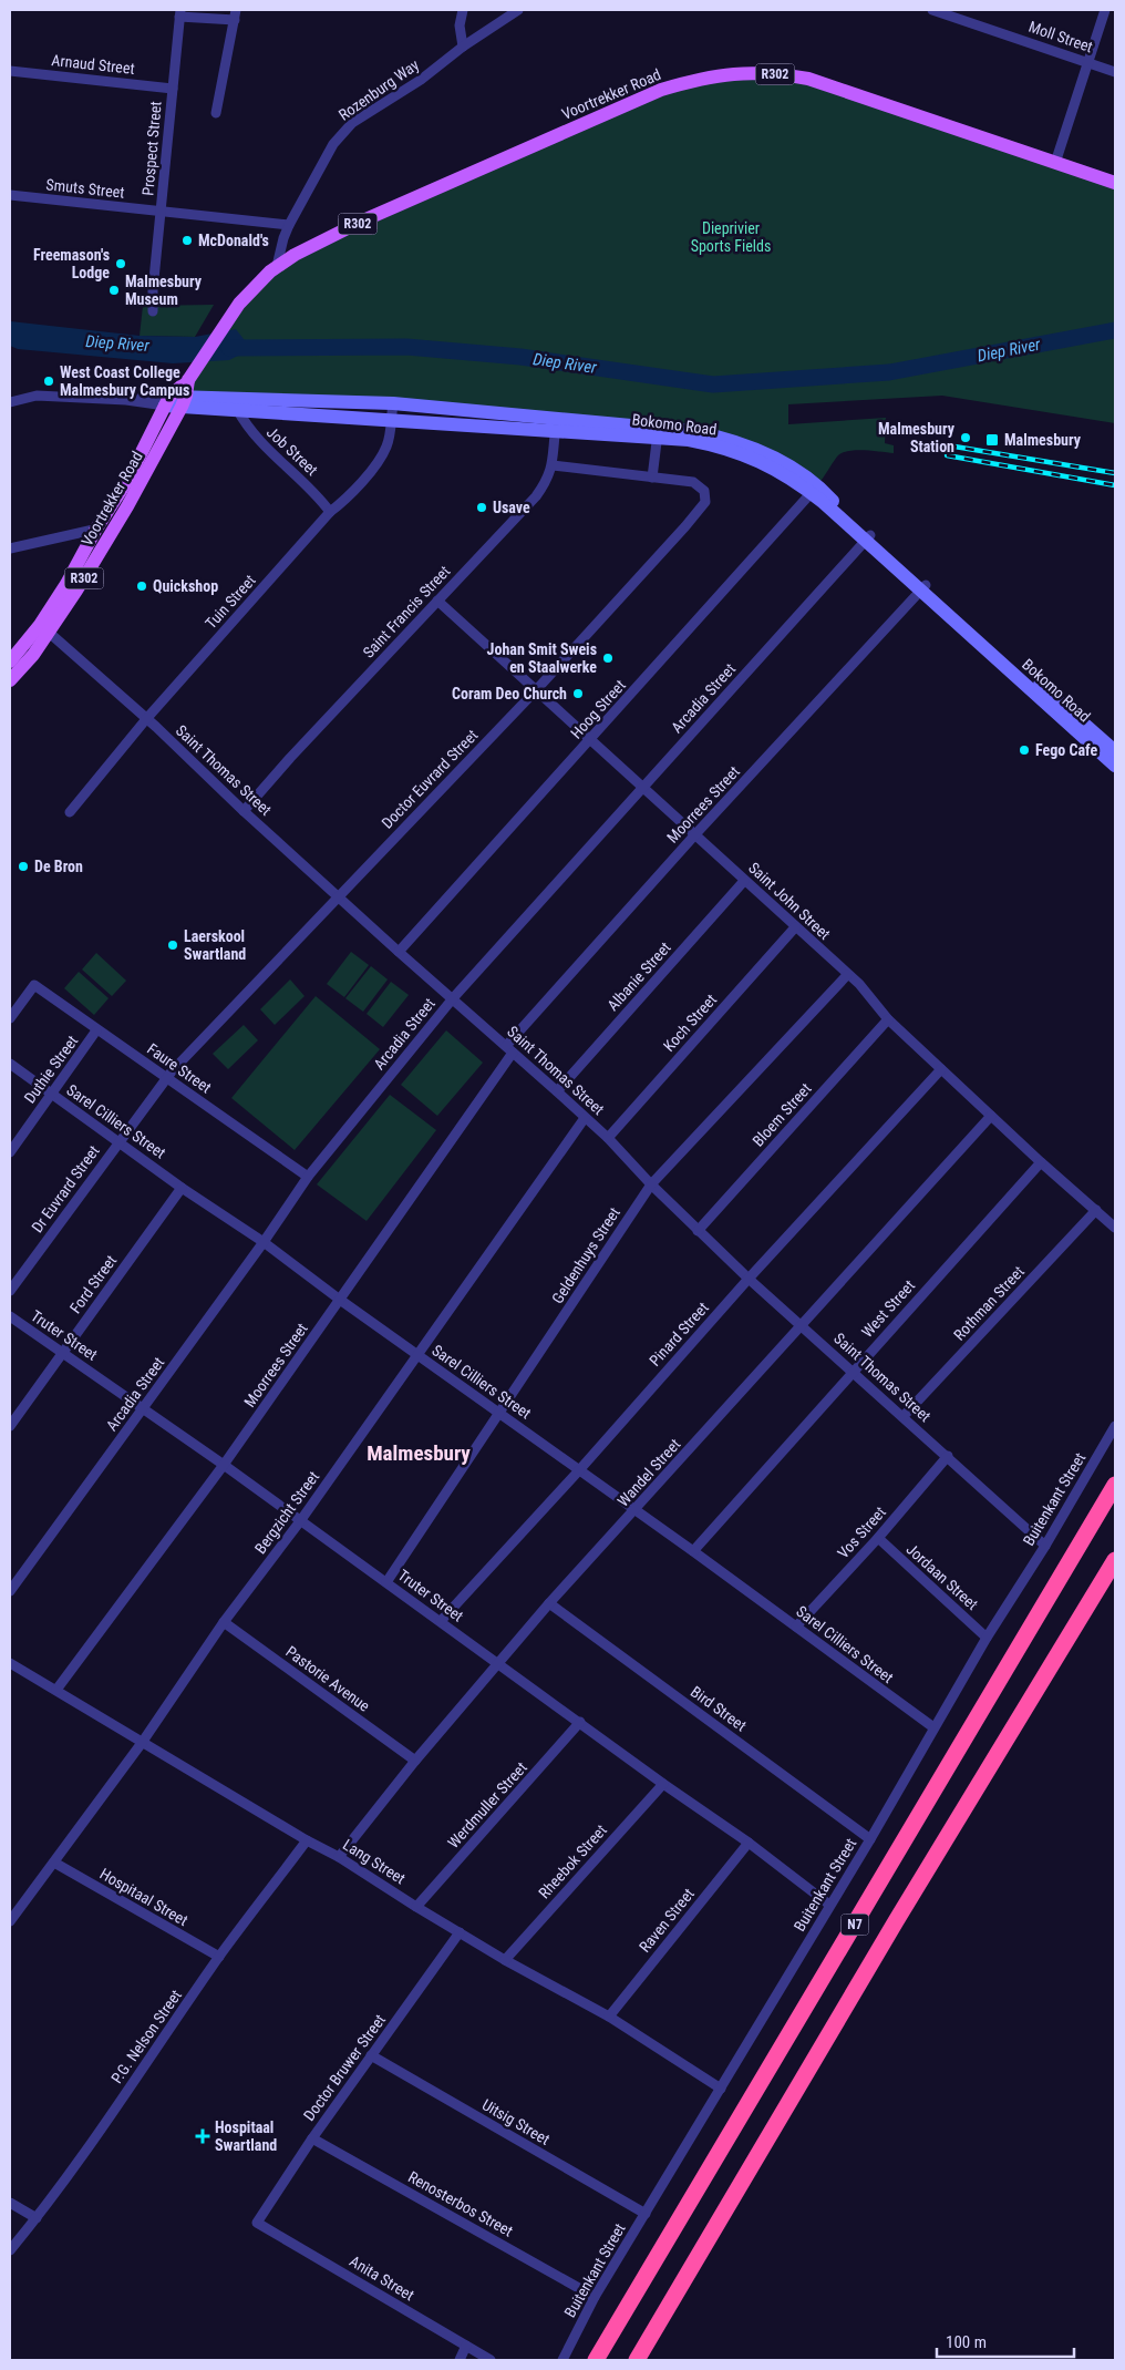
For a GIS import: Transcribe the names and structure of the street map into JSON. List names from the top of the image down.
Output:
{
  "streets": {
    "highway": ["N7"],
    "main road": ["R302", "Voortrekker Road", "Bokomo Road"],
    "street": [
      "Moll Street",
      "Arnaud Street",
      "Rozenburg Way",
      "Prospect Street",
      "Smuts Street",
      "Job Street",
      "Tuin Street",
      "Saint Francis Street",
      "Arcadia Street",
      "Hoog Street",
      "Saint Thomas Street",
      "Doctor Euvrard Street",
      "Moorrees Street",
      "Saint John Street",
      "Albanie Street",
      "Koch Street",
      "Faure Street",
      "Duthie Street",
      "Bloem Street",
      "Sarel Cilliers Street",
      "Dr Euvrard Street",
      "Geldenhuys Street",
      "Ford Street",
      "Rothman Street",
      "West Street",
      "Pinard Street",
      "Truter Street",
      "Wandel Street",
      "Buitenkant Street",
      "Bergzicht Street",
      "Vos Street",
      "Jordaan Street",
      "Pastorie Avenue",
      "Bird Street",
      "Werdmuller Street",
      "Lang Street",
      "Rheebok Street",
      "Hospitaal Street",
      "Raven Street",
      "P.G. Nelson Street",
      "Doctor Bruwer Street",
      "Uitsig Street",
      "Renosterbos Street",
      "Anita Street"
    ]
  },
  "crossings": [
    ["Arnaud Street", "Prospect Street"],
    ["Rozenburg Way", "Voortrekker Road"],
    ["Rozenburg Way", "Smuts Street"],
    ["Voortrekker Road", "Bokomo Road"],
    ["Voortrekker Road", "Saint Thomas Street"],
    ["Prospect Street", "Smuts Street"],
    ["Bokomo Road", "Job Street"],
    ["Bokomo Road", "Tuin Street"],
    ["Bokomo Road", "Saint Francis Street"],
    ["Bokomo Road", "Arcadia Street"],
    ["Bokomo Road", "Hoog Street"],
    ["Bokomo Road", "Moorrees Street"],
    ["Job Street", "Tuin Street"],
    ["Tuin Street", "Saint Thomas Street"],
    ["Saint Francis Street", "Saint Thomas Street"],
    ["Saint Francis Street", "Saint John Street"],
    ["Arcadia Street", "Saint Thomas Street"],
    ["Arcadia Street", "Saint John Street"],
    ["Arcadia Street", "Faure Street"],
    ["Arcadia Street", "Sarel Cilliers Street"],
    ["Arcadia Street", "Truter Street"],
    ["Hoog Street", "Saint Thomas Street"],
    ["Hoog Street", "Saint John Street"],
    ["Saint Thomas Street", "Doctor Euvrard Street"],
    ["Saint Thomas Street", "Moorrees Street"],
    ["Saint Thomas Street", "Albanie Street"],
    ["Saint Thomas Street", "Koch Street"],
    ["Saint Thomas Street", "Bloem Street"],
    ["Saint Thomas Street", "Geldenhuys Street"],
    ["Saint Thomas Street", "Rothman Street"],
    ["Saint Thomas Street", "West Street"],
    ["Saint Thomas Street", "Pinard Street"],
    ["Saint Thomas Street", "Wandel Street"],
    ["Saint Thomas Street", "Buitenkant Street"],
    ["Saint Thomas Street", "Bergzicht Street"],
    ["Saint Thomas Street", "Vos Street"],
    ["Doctor Euvrard Street", "Saint John Street"],
    ["Doctor Euvrard Street", "Faure Street"],
    ["Doctor Euvrard Street", "Dr Euvrard Street"],
    ["Moorrees Street", "Saint John Street"],
    ["Moorrees Street", "Sarel Cilliers Street"],
    ["Moorrees Street", "Truter Street"],
    ["Moorrees Street", "Lang Street"],
    ["Saint John Street", "Albanie Street"],
    ["Saint John Street", "Koch Street"],
    ["Saint John Street", "Bloem Street"],
    ["Saint John Street", "Geldenhuys Street"],
    ["Saint John Street", "Rothman Street"],
    ["Saint John Street", "West Street"],
    ["Saint John Street", "Pinard Street"],
    ["Saint John Street", "Wandel Street"],
    ["Faure Street", "Duthie Street"],
    ["Faure Street", "Dr Euvrard Street"],
    ["Duthie Street", "Sarel Cilliers Street"],
    ["Sarel Cilliers Street", "Dr Euvrard Street"],
    ["Sarel Cilliers Street", "Geldenhuys Street"],
    ["Sarel Cilliers Street", "Ford Street"],
    ["Sarel Cilliers Street", "West Street"],
    ["Sarel Cilliers Street", "Pinard Street"],
    ["Sarel Cilliers Street", "Wandel Street"],
    ["Sarel Cilliers Street", "Buitenkant Street"],
    ["Sarel Cilliers Street", "Bergzicht Street"],
    ["Sarel Cilliers Street", "Vos Street"],
    ["Geldenhuys Street", "Truter Street"],
    ["Ford Street", "Truter Street"],
    ["Pinard Street", "Truter Street"],
    ["Truter Street", "Wandel Street"],
    ["Truter Street", "Buitenkant Street"],
    ["Truter Street", "Bergzicht Street"],
    ["Truter Street", "Werdmuller Street"],
    ["Truter Street", "Rheebok Street"],
    ["Truter Street", "Raven Street"],
    ["Wandel Street", "Pastorie Avenue"],
    ["Wandel Street", "Bird Street"],
    ["Wandel Street", "Lang Street"],
    ["Buitenkant Street", "Jordaan Street"],
    ["Buitenkant Street", "Bird Street"],
    ["Buitenkant Street", "Lang Street"],
    ["Buitenkant Street", "Uitsig Street"],
    ["Buitenkant Street", "Renosterbos Street"],
    ["Bergzicht Street", "Pastorie Avenue"],
    ["Bergzicht Street", "Lang Street"],
    ["Bergzicht Street", "Hospitaal Street"],
    ["Vos Street", "Jordaan Street"],
    ["Werdmuller Street", "Lang Street"],
    ["Lang Street", "Rheebok Street"],
    ["Lang Street", "Raven Street"],
    ["Lang Street", "P.G. Nelson Street"],
    ["Lang Street", "Doctor Bruwer Street"],
    ["Hospitaal Street", "P.G. Nelson Street"],
    ["Doctor Bruwer Street", "Uitsig Street"],
    ["Doctor Bruwer Street", "Renosterbos Street"],
    ["Doctor Bruwer Street", "Anita Street"]
  ],
  "districts": ["Malmesbury"],
  "water": ["Diep River"],
  "parks": ["Dieprivier Sports Fields"],
  "places": {
    "other": [
      "McDonald's",
      "Freemason's Lodge",
      "Malmesbury Museum",
      "West Coast College Malmesbury Campus",
      "Malmesbury Station",
      "Usave",
      "Quickshop",
      "Johan Smit Sweis en Staalwerke",
      "Coram Deo Church",
      "Fego Cafe",
      "De Bron",
      "Laerskool Swartland"
    ],
    "transit": ["Malmesbury"],
    "health": ["Hospitaal Swartland"]
  },
  "scale_bar": "100 m"
}
